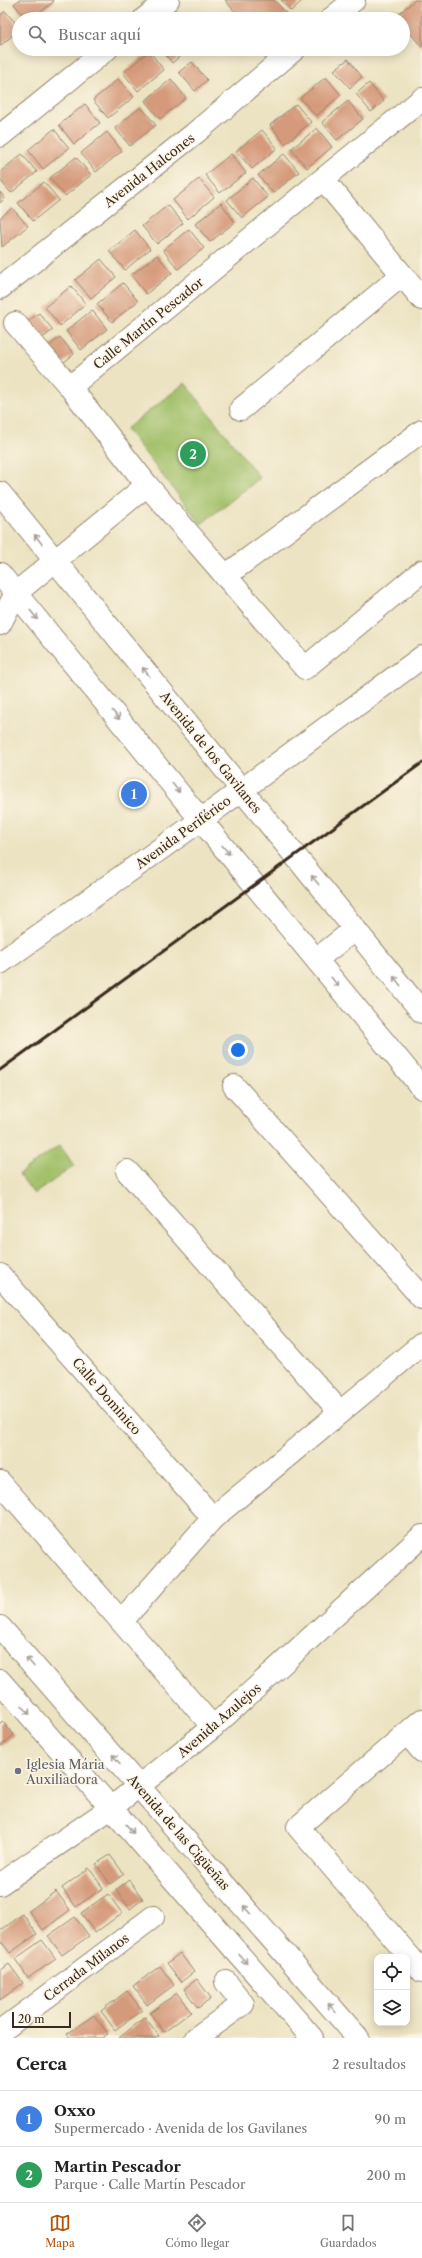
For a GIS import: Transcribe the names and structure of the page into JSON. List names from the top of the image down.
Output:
{
  "streets": {
    "street": [
      "Avenida Halcones",
      "Calle Martín Pescador",
      "Avenida de los Gavilanes",
      "Avenida Periférico",
      "Calle Dominico",
      "Avenida Azulejos",
      "Avenida de las Cigüeñas",
      "Cerrada Milanos"
    ]
  },
  "crossings": [
    ["Avenida de los Gavilanes", "Avenida Periférico"],
    ["Avenida Azulejos", "Avenida de las Cigüeñas"]
  ],
  "places": ["Iglesia Mária Auxiliadora"],
  "scale_bar": "20 m",
  "page": {
    "search": "Buscar aquí",
    "pins": ["2", "1"],
    "scale": "20 m",
    "heading": ["Cerca", "2 resultados"],
    "list": [
      {
        "mark": "1",
        "name": "Oxxo",
        "note": "Supermercado · Avenida de los Gavilanes",
        "value": "90 m"
      },
      {
        "mark": "2",
        "name": "Martin Pescador",
        "note": "Parque · Calle Martín Pescador",
        "value": "200 m"
      }
    ],
    "nav": ["Mapa", "Cómo llegar", "Guardados"]
  }
}
